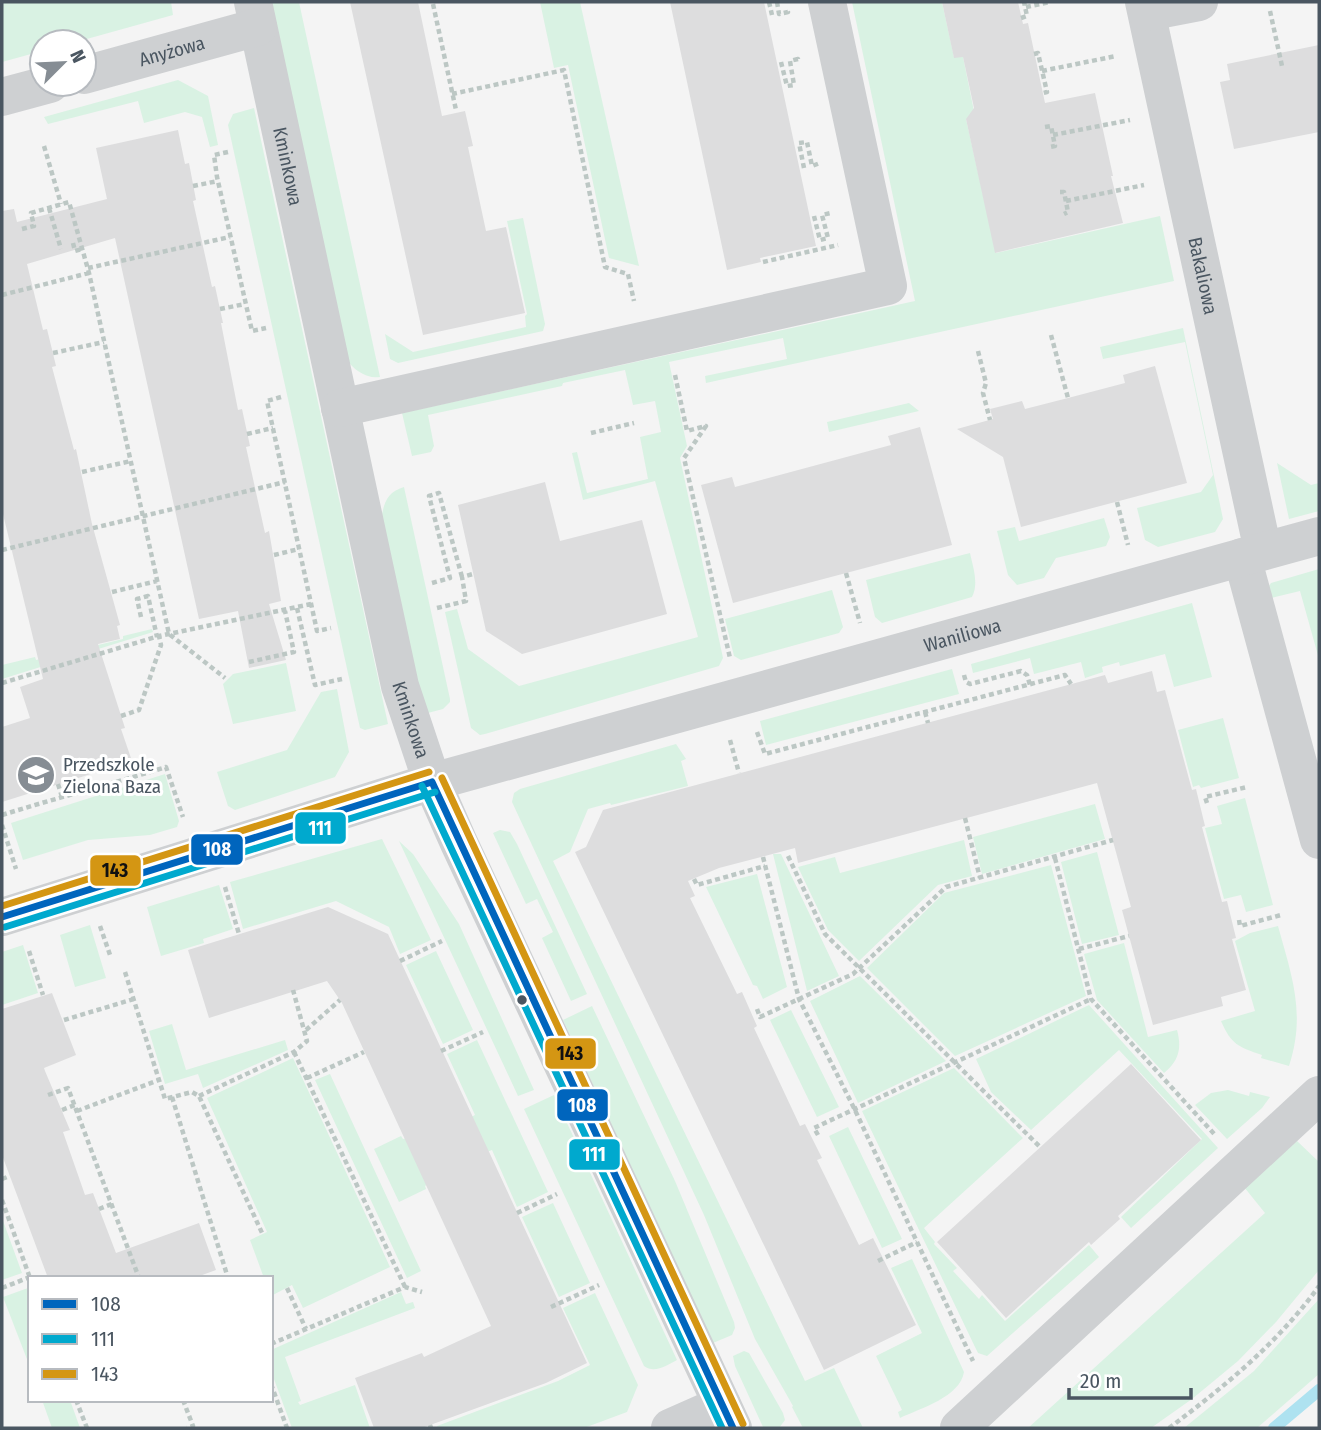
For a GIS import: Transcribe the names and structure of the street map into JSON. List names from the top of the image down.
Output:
{
  "streets": {
    "street": [
      "Anyżowa",
      "Kminkowa",
      "Bakaliowa",
      "Waniliowa"
    ]
  },
  "crossings": [
    ["Anyżowa", "Kminkowa"],
    ["Kminkowa", "Waniliowa"],
    ["Bakaliowa", "Waniliowa"]
  ],
  "places": {
    "school or university": ["Przedszkole Zielona Baza"]
  },
  "lines": ["transit line 143", "transit line 108", "transit line 111"],
  "legend": ["108", "111", "143"],
  "scale_bar": "20 m",
  "north": "top right"
}
